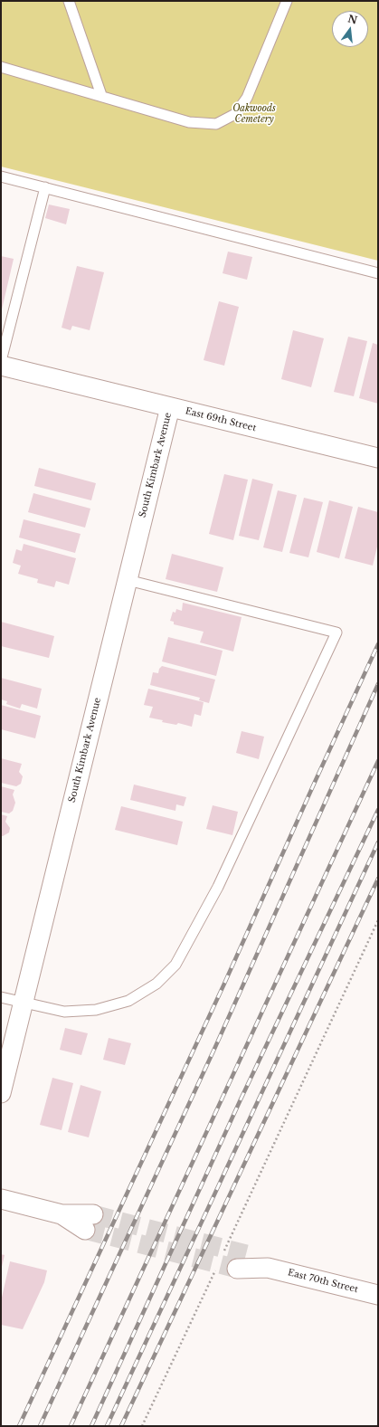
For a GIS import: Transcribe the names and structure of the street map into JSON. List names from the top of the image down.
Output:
{
  "streets": {
    "street": ["East 69th Street", "South Kimbark Avenue", "East 70th Street"]
  },
  "crossings": [
    ["East 69th Street", "South Kimbark Avenue"]
  ],
  "parks": ["Oakwoods Cemetery"],
  "north": "top"
}
